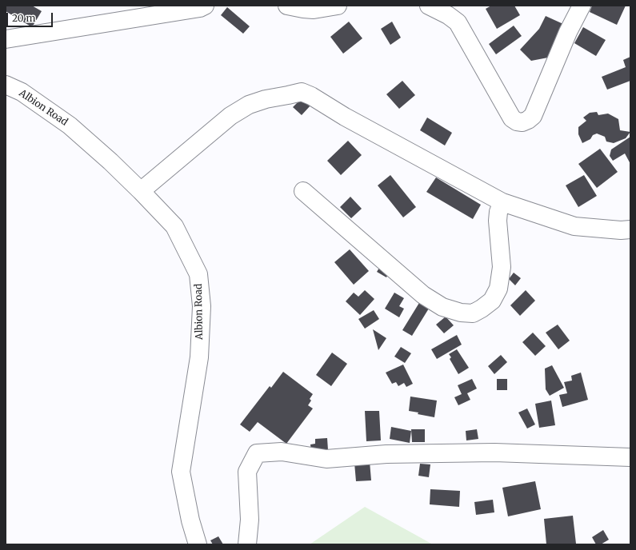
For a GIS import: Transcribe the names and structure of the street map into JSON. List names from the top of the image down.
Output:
{
  "streets": {
    "street": ["Albion Road"]
  },
  "scale_bar": "20 m"
}
